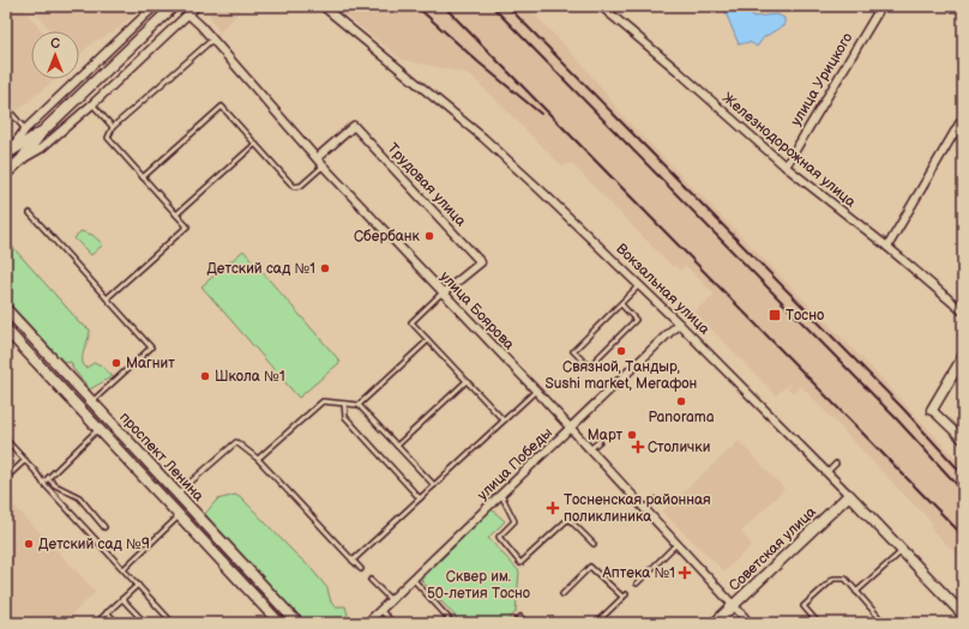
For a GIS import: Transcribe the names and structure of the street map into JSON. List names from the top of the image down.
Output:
{
  "streets": {
    "main road": ["Вокзальная улица", "проспект Ленина", "Советская улица"],
    "street": [
      "улица Урицкого",
      "Железнодорожная улица",
      "Трудовая улица",
      "улица Боярова",
      "улица Победы"
    ]
  },
  "crossings": [
    ["улица Урицкого", "Железнодорожная улица"],
    ["Трудовая улица", "улица Боярова"],
    ["Вокзальная улица", "улица Победы"],
    ["Вокзальная улица", "Советская улица"],
    ["улица Боярова", "улица Победы"],
    ["улица Боярова", "Советская улица"]
  ],
  "parks": ["Сквер им. 50-летия Тосно"],
  "places": {
    "other": [
      "Сбербанк",
      "Детский сад №1",
      "Связной, Тандыр, Sushi market, Мегафон",
      "Магнит",
      "Школа №1",
      "Panorama",
      "Март",
      "Детский сад №9"
    ],
    "transit": ["Тосно"],
    "health": ["Столички", "Тосненская районная поликлиника", "Аптека №1"]
  },
  "north": "top"
}
